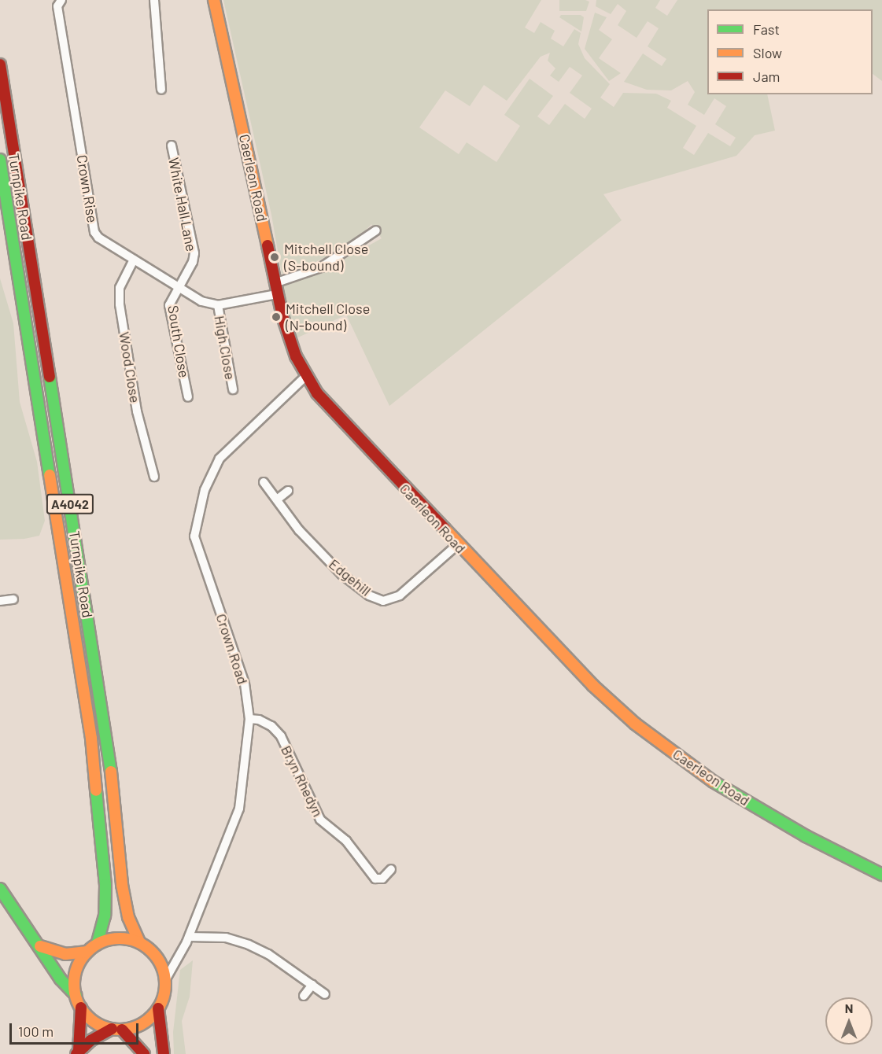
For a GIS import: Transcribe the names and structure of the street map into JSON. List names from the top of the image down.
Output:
{
  "streets": {
    "main road": ["Caerleon Road", "Turnpike Road", "A4042"],
    "street": [
      "Crown Rise",
      "White Hall Lane",
      "South Close",
      "High Close",
      "Wood Close",
      "Edgehill",
      "Crown Road",
      "Bryn Rhedyn"
    ]
  },
  "crossings": [
    ["Caerleon Road", "Crown Rise"],
    ["Caerleon Road", "Edgehill"],
    ["Caerleon Road", "Crown Road"],
    ["Crown Rise", "White Hall Lane"],
    ["Crown Rise", "South Close"],
    ["Crown Rise", "High Close"],
    ["Crown Rise", "Wood Close"],
    ["Turnpike Road", "Crown Road"],
    ["White Hall Lane", "South Close"],
    ["Crown Road", "Bryn Rhedyn"]
  ],
  "places": ["Mitchell Close (S-bound)", "Mitchell Close (N-bound)"],
  "legend": ["Fast", "Slow", "Jam"],
  "scale_bar": "100 m",
  "north": "top"
}
